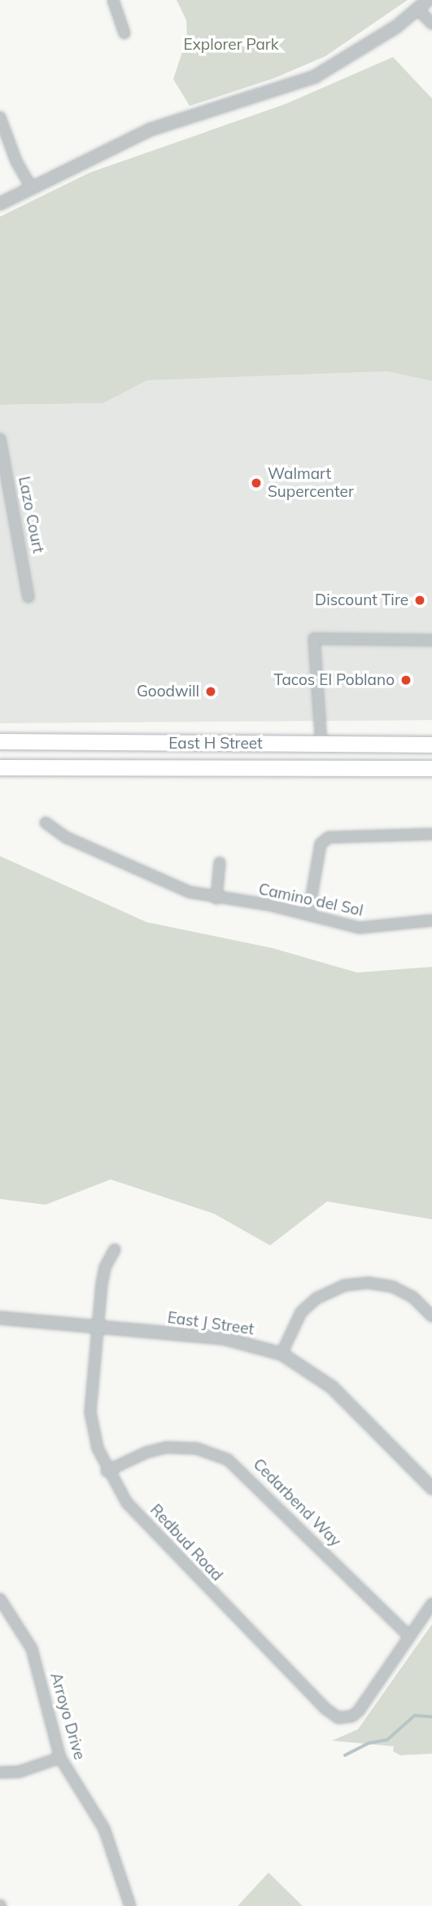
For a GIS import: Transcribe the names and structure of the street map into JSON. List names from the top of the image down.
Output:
{
  "streets": {
    "main road": ["East H Street"],
    "street": [
      "Lazo Court",
      "Camino del Sol",
      "East J Street",
      "Cedarbend Way",
      "Redbud Road",
      "Arroyo Drive"
    ]
  },
  "crossings": [
    ["East J Street", "Redbud Road"],
    ["Cedarbend Way", "Redbud Road"]
  ],
  "parks": ["Explorer Park"],
  "places": [
    "Walmart Supercenter",
    "Discount Tire",
    "Tacos El Poblano",
    "Goodwill"
  ]
}
